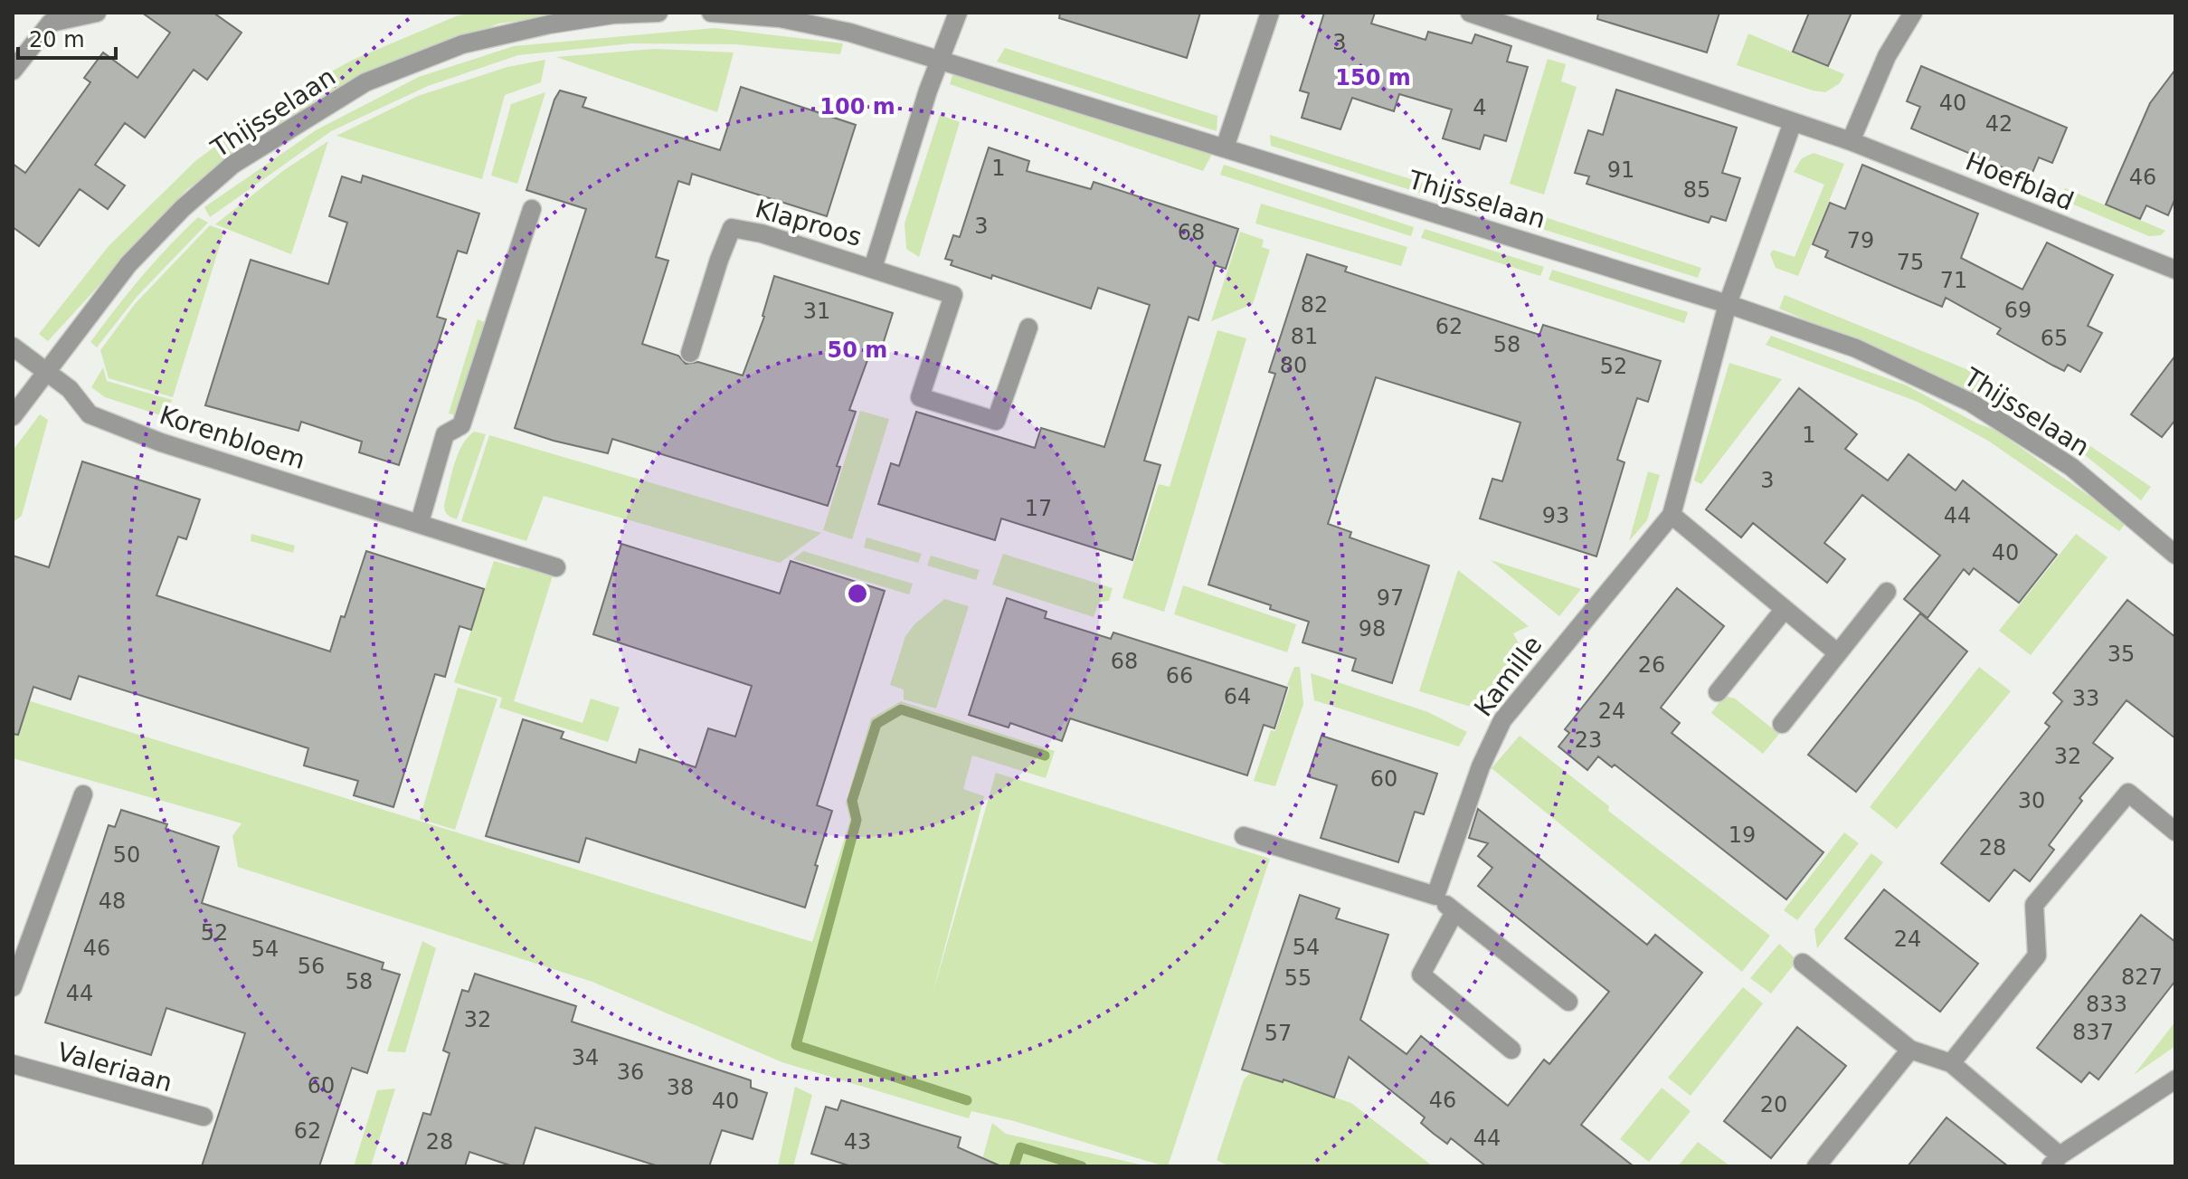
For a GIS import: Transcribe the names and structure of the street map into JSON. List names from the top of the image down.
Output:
{
  "streets": {
    "street": [
      "Thijsselaan",
      "Hoefblad",
      "Klaproos",
      "Korenbloem",
      "Kamille",
      "Valeriaan"
    ]
  },
  "crossings": [
    ["Thijsselaan", "Klaproos"],
    ["Thijsselaan", "Korenbloem"],
    ["Thijsselaan", "Kamille"]
  ],
  "house_numbers": [
    "3",
    "40",
    "4",
    "42",
    "1",
    "91",
    "46",
    "85",
    "3",
    "68",
    "79",
    "75",
    "71",
    "82",
    "69",
    "31",
    "62",
    "81",
    "65",
    "58",
    "80",
    "52",
    "1",
    "3",
    "17",
    "93",
    "44",
    "40",
    "97",
    "98",
    "35",
    "68",
    "26",
    "66",
    "64",
    "33",
    "24",
    "23",
    "32",
    "60",
    "30",
    "19",
    "28",
    "50",
    "48",
    "52",
    "24",
    "54",
    "46",
    "54",
    "56",
    "827",
    "55",
    "58",
    "44",
    "833",
    "32",
    "837",
    "57",
    "34",
    "36",
    "60",
    "38",
    "46",
    "40",
    "20",
    "62",
    "44",
    "28",
    "43"
  ],
  "scale_bar": "20 m",
  "rings": ["150 m", "100 m", "50 m"]
}
